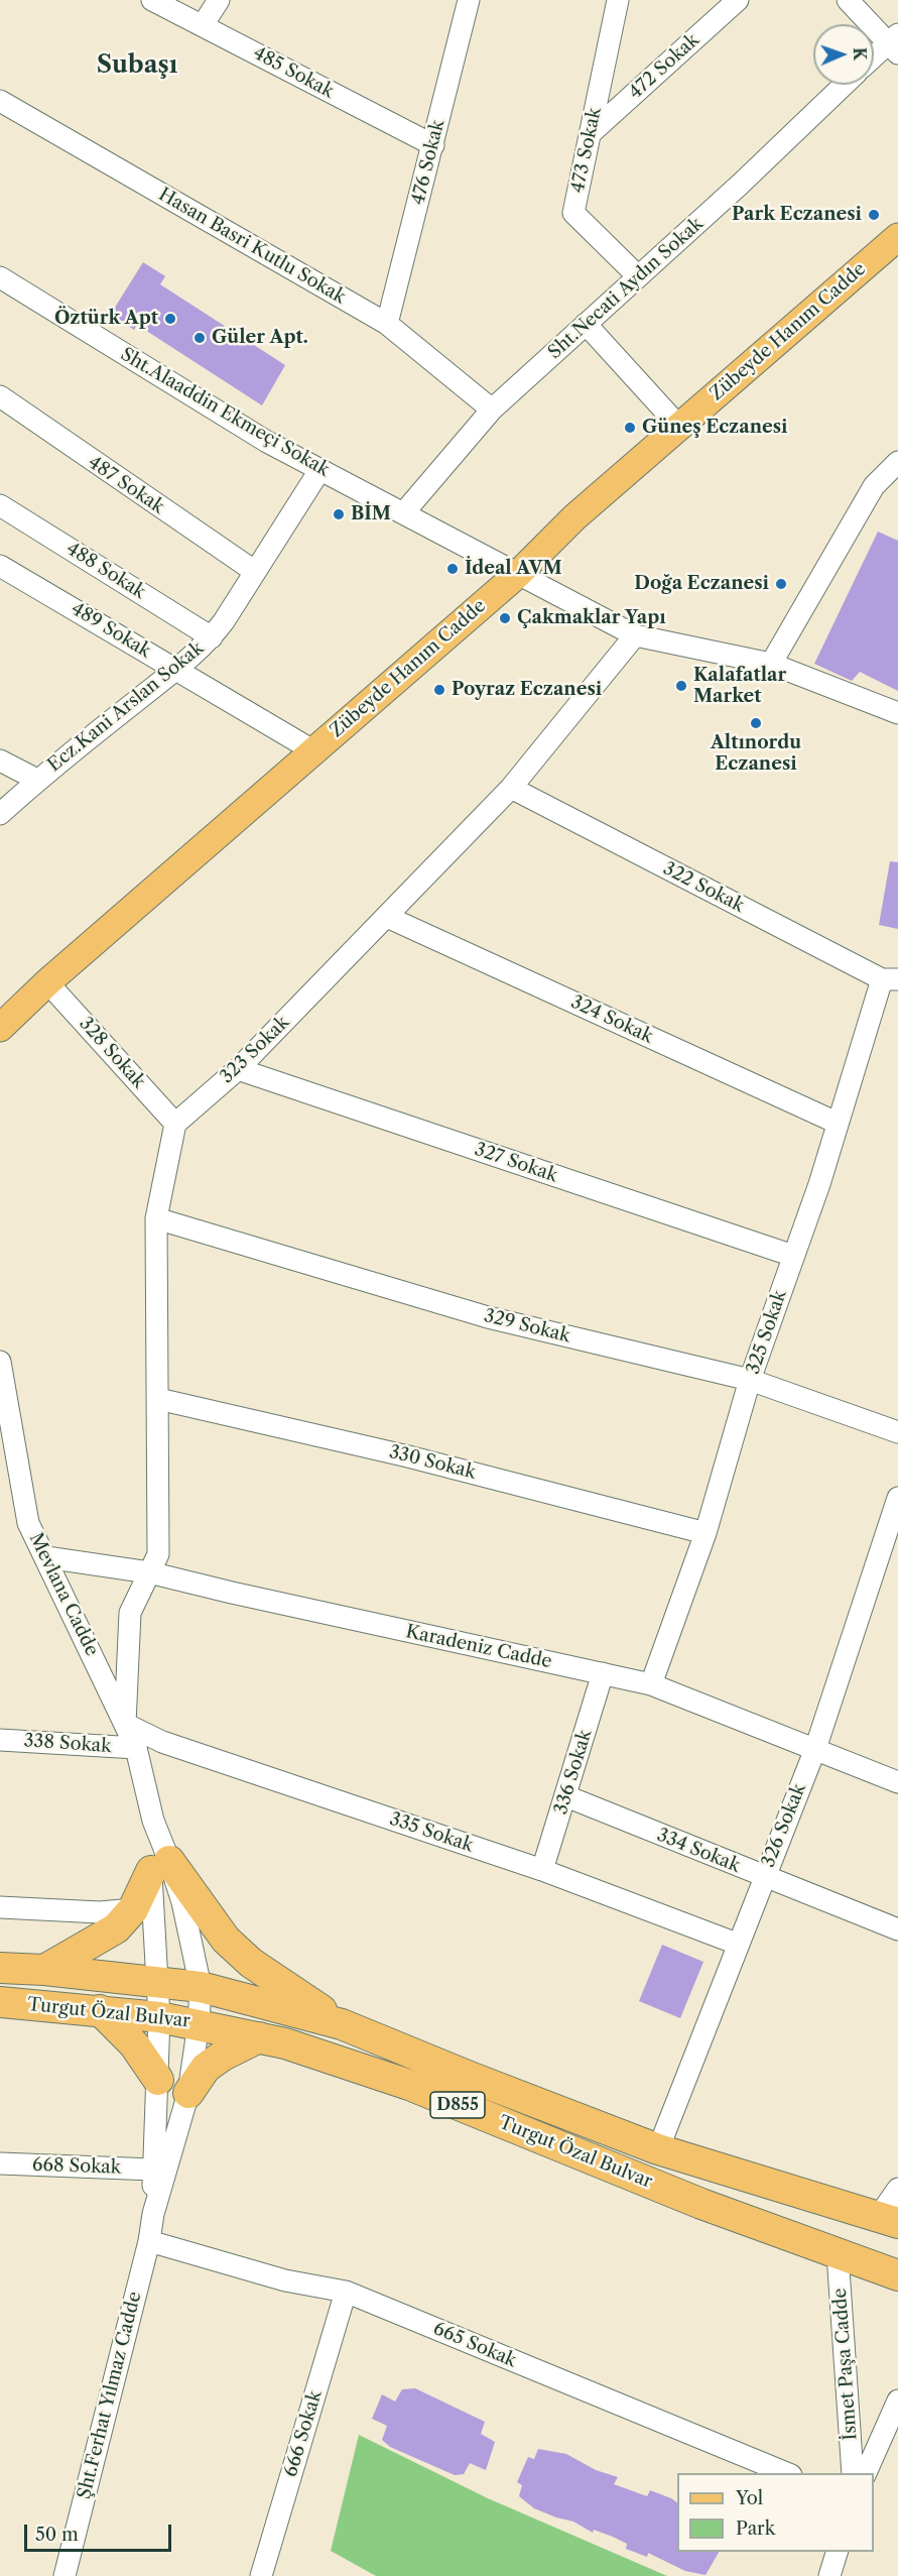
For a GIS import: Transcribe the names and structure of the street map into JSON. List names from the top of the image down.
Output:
{
  "streets": {
    "highway": ["Turgut Özal Bulvar", "D855"],
    "main road": ["Zübeyde Hanım Cadde"],
    "street": [
      "472 Sokak",
      "485 Sokak",
      "473 Sokak",
      "476 Sokak",
      "Hasan Basri Kutlu Sokak",
      "Sht.Necati Aydın Sokak",
      "Sht.Alaaddin Ekmeçi Sokak",
      "487 Sokak",
      "488 Sokak",
      "489 Sokak",
      "Ecz.Kani Arslan Sokak",
      "322 Sokak",
      "324 Sokak",
      "323 Sokak",
      "328 Sokak",
      "327 Sokak",
      "329 Sokak",
      "325 Sokak",
      "330 Sokak",
      "Mevlana Cadde",
      "Karadeniz Cadde",
      "338 Sokak",
      "336 Sokak",
      "326 Sokak",
      "335 Sokak",
      "334 Sokak",
      "668 Sokak",
      "665 Sokak",
      "İsmet Paşa Cadde",
      "Şht.Ferhat Yılmaz Cadde",
      "666 Sokak"
    ]
  },
  "crossings": [
    ["472 Sokak", "473 Sokak"],
    ["485 Sokak", "476 Sokak"],
    ["473 Sokak", "Sht.Necati Aydın Sokak"],
    ["476 Sokak", "Hasan Basri Kutlu Sokak"],
    ["Hasan Basri Kutlu Sokak", "Sht.Necati Aydın Sokak"],
    ["Sht.Necati Aydın Sokak", "Sht.Alaaddin Ekmeçi Sokak"],
    ["Zübeyde Hanım Cadde", "Sht.Alaaddin Ekmeçi Sokak"],
    ["Zübeyde Hanım Cadde", "489 Sokak"],
    ["Zübeyde Hanım Cadde", "328 Sokak"],
    ["Sht.Alaaddin Ekmeçi Sokak", "Ecz.Kani Arslan Sokak"],
    ["Sht.Alaaddin Ekmeçi Sokak", "323 Sokak"],
    ["487 Sokak", "Ecz.Kani Arslan Sokak"],
    ["488 Sokak", "Ecz.Kani Arslan Sokak"],
    ["489 Sokak", "Ecz.Kani Arslan Sokak"],
    ["322 Sokak", "323 Sokak"],
    ["322 Sokak", "325 Sokak"],
    ["324 Sokak", "323 Sokak"],
    ["324 Sokak", "325 Sokak"],
    ["323 Sokak", "328 Sokak"],
    ["323 Sokak", "327 Sokak"],
    ["327 Sokak", "325 Sokak"],
    ["329 Sokak", "325 Sokak"],
    ["325 Sokak", "330 Sokak"],
    ["325 Sokak", "Karadeniz Cadde"],
    ["Mevlana Cadde", "Karadeniz Cadde"],
    ["Mevlana Cadde", "338 Sokak"],
    ["Mevlana Cadde", "335 Sokak"],
    ["Mevlana Cadde", "Turgut Özal Bulvar"],
    ["Mevlana Cadde", "Şht.Ferhat Yılmaz Cadde"],
    ["Karadeniz Cadde", "336 Sokak"],
    ["Karadeniz Cadde", "326 Sokak"],
    ["336 Sokak", "335 Sokak"],
    ["336 Sokak", "334 Sokak"],
    ["326 Sokak", "335 Sokak"],
    ["326 Sokak", "334 Sokak"],
    ["326 Sokak", "Turgut Özal Bulvar"],
    ["Turgut Özal Bulvar", "İsmet Paşa Cadde"],
    ["Turgut Özal Bulvar", "Şht.Ferhat Yılmaz Cadde"],
    ["668 Sokak", "Şht.Ferhat Yılmaz Cadde"],
    ["665 Sokak", "Şht.Ferhat Yılmaz Cadde"],
    ["665 Sokak", "666 Sokak"]
  ],
  "districts": ["Subaşı"],
  "places": [
    "Park Eczanesi",
    "Öztürk Apt",
    "Güler Apt.",
    "Güneş Eczanesi",
    "BİM",
    "İdeal AVM",
    "Doğa Eczanesi",
    "Çakmaklar Yapı",
    "Kalafatlar Market",
    "Poyraz Eczanesi",
    "Altınordu Eczanesi"
  ],
  "legend": ["Yol", "Park"],
  "scale_bar": "50 m",
  "north": "right"
}
